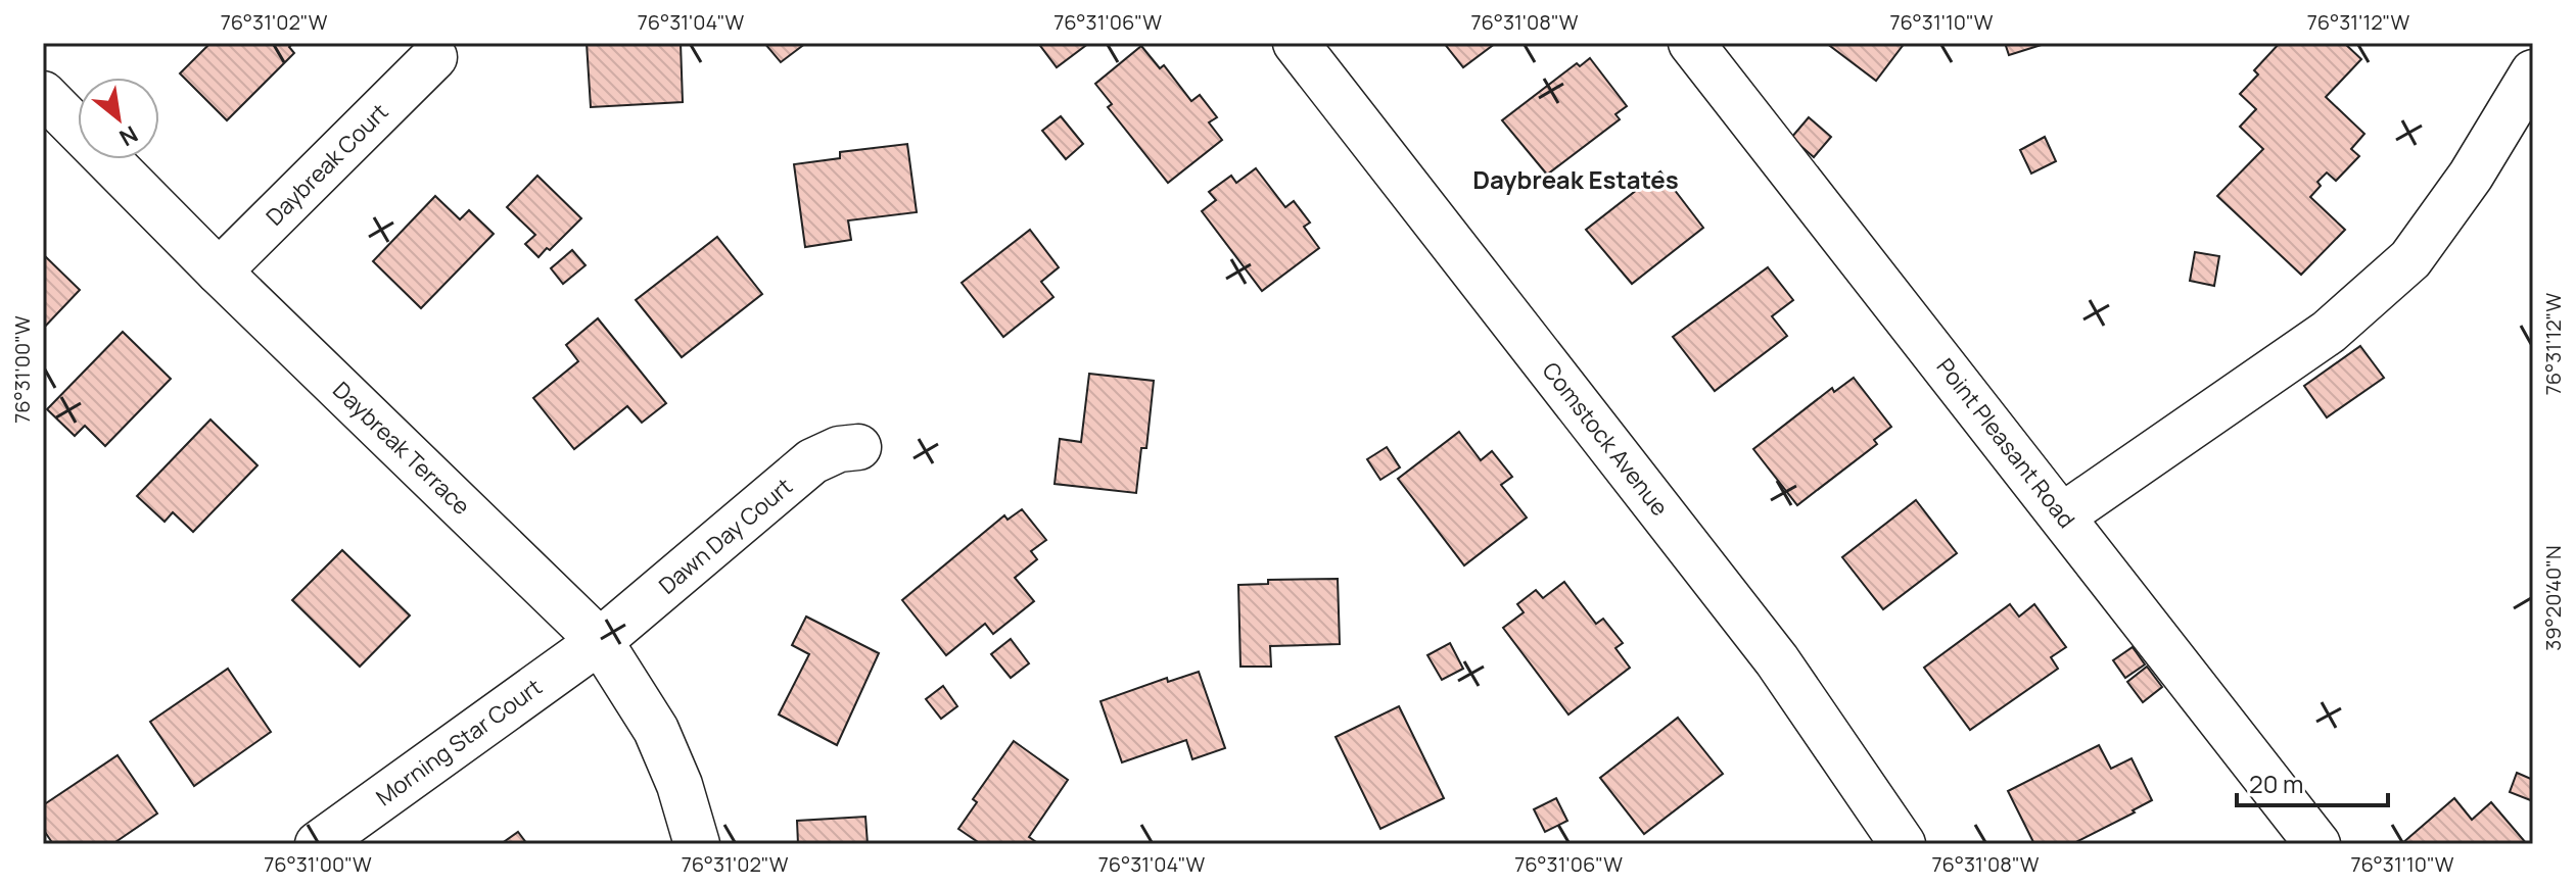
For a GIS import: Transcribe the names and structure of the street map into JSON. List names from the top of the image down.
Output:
{
  "streets": {
    "street": [
      "Daybreak Court",
      "Comstock Avenue",
      "Point Pleasant Road",
      "Daybreak Terrace",
      "Dawn Day Court",
      "Morning Star Court"
    ]
  },
  "crossings": [
    ["Daybreak Court", "Daybreak Terrace"],
    ["Daybreak Terrace", "Dawn Day Court"],
    ["Daybreak Terrace", "Morning Star Court"],
    ["Dawn Day Court", "Morning Star Court"]
  ],
  "districts": ["Daybreak Estates"],
  "scale_bar": "20 m",
  "north": "bottom right",
  "coordinates": [
    "76°31'02\"W",
    "76°31'04\"W",
    "76°31'06\"W",
    "76°31'08\"W",
    "76°31'10\"W",
    "76°31'12\"W",
    "76°31'00\"W",
    "39°20'40\"N"
  ]
}
